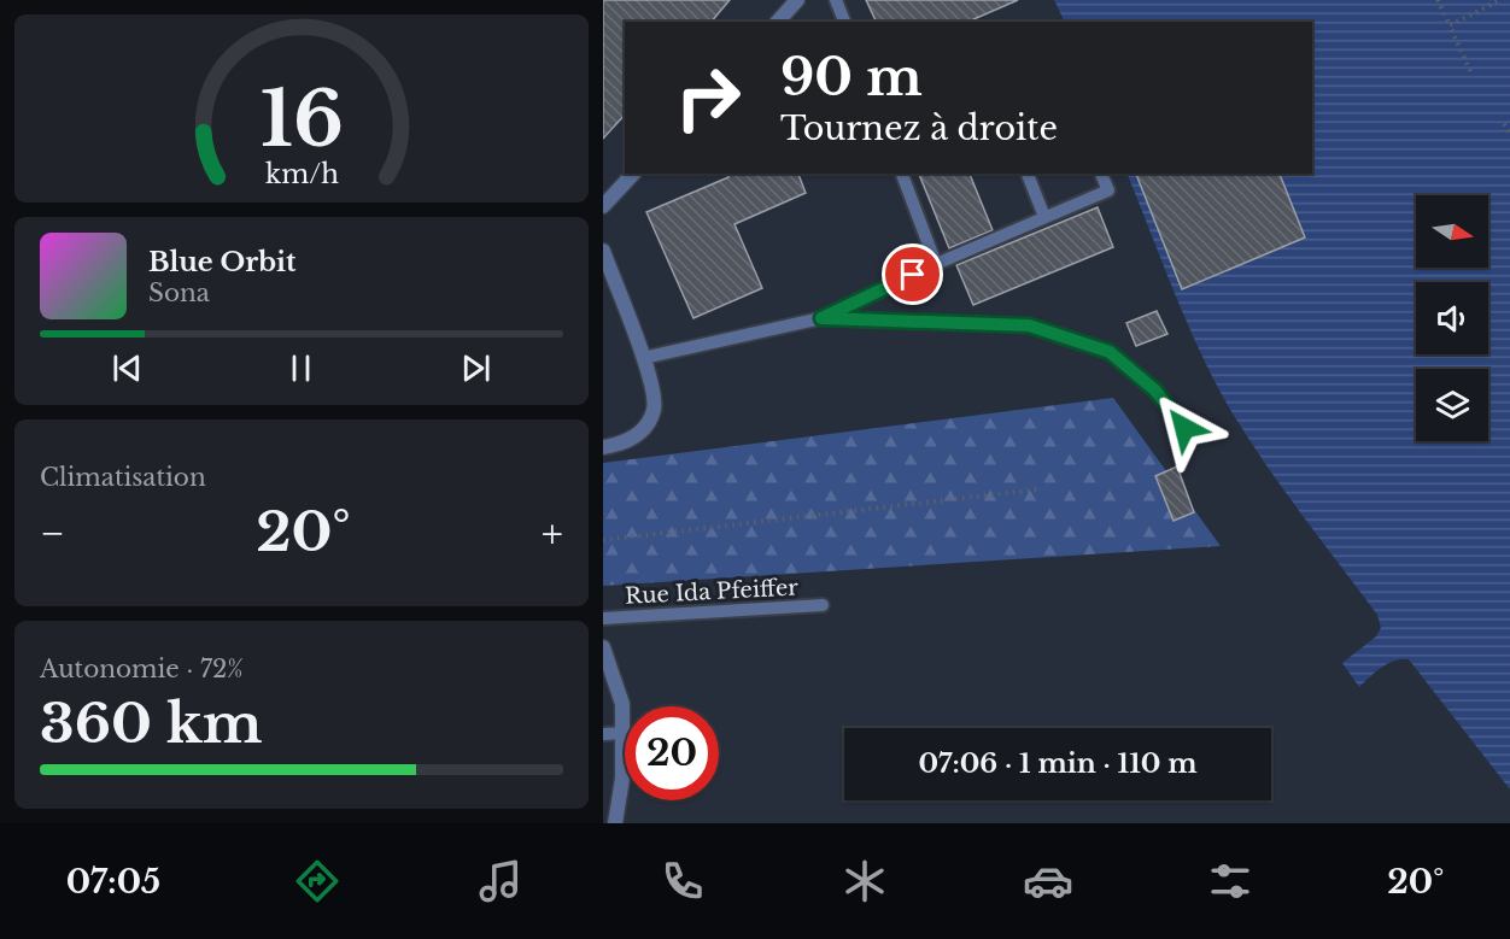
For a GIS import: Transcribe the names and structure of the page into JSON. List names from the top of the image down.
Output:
{
  "streets": {
    "lane": ["Rue Ida Pfeiffer"]
  },
  "north": "right",
  "page": {
    "turn": ["90 m", "Tournez à droite"],
    "song": ["Blue Orbit", "Sona"],
    "tile": [
      "Climatisation",
      ["Autonomie · 72%", "360 km"]
    ],
    "heat": ["−", "20°", "+"],
    "limit": "20",
    "trip": "07:06 · 1 min · 110 m",
    "tabs": ["07:05", "20°"],
    "gauge": ["16", "km/h"]
  }
}
